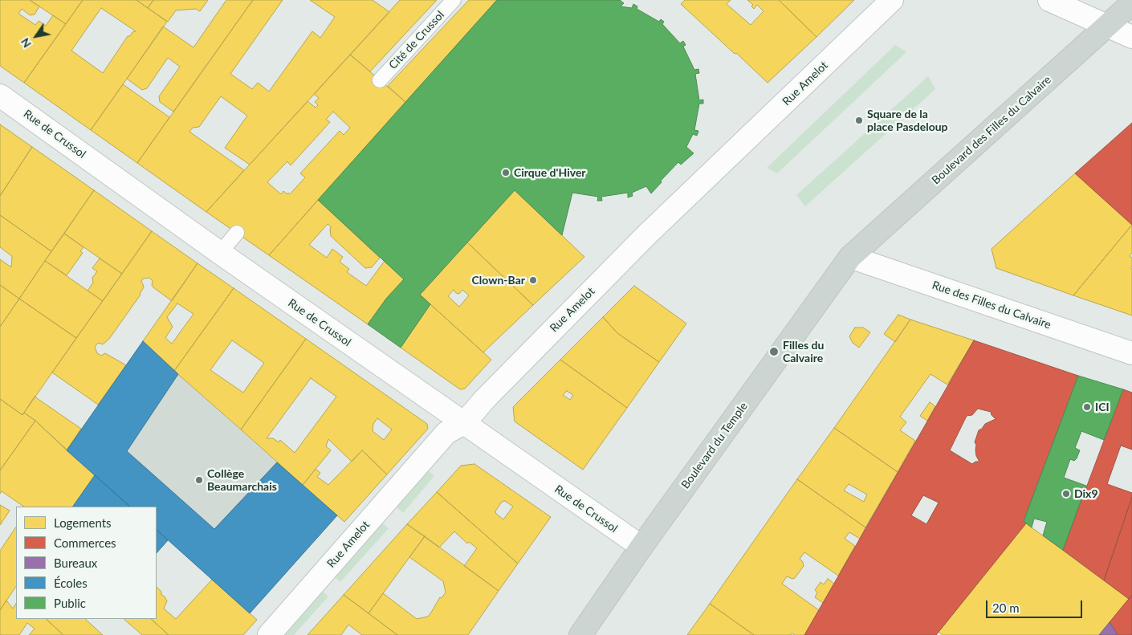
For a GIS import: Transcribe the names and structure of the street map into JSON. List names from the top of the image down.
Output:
{
  "streets": {
    "main road": ["Boulevard des Filles du Calvaire", "Boulevard du Temple"],
    "street": ["Rue Amelot", "Rue de Crussol", "Rue des Filles du Calvaire"],
    "lane": ["Cité de Crussol"]
  },
  "crossings": [
    ["Rue Amelot", "Rue de Crussol"],
    ["Boulevard des Filles du Calvaire", "Rue des Filles du Calvaire"],
    ["Boulevard des Filles du Calvaire", "Boulevard du Temple"],
    ["Rue de Crussol", "Boulevard du Temple"],
    ["Rue des Filles du Calvaire", "Boulevard du Temple"]
  ],
  "places": [
    "Square de la place Pasdeloup",
    "Cirque d'Hiver",
    "Clown-Bar",
    "Filles du Calvaire",
    "ICI",
    "Collège Beaumarchais",
    "Dix9"
  ],
  "legend": [
    "Logements",
    "Commerces",
    "Bureaux",
    "Écoles",
    "Public"
  ],
  "scale_bar": "20 m",
  "north": "bottom left"
}
